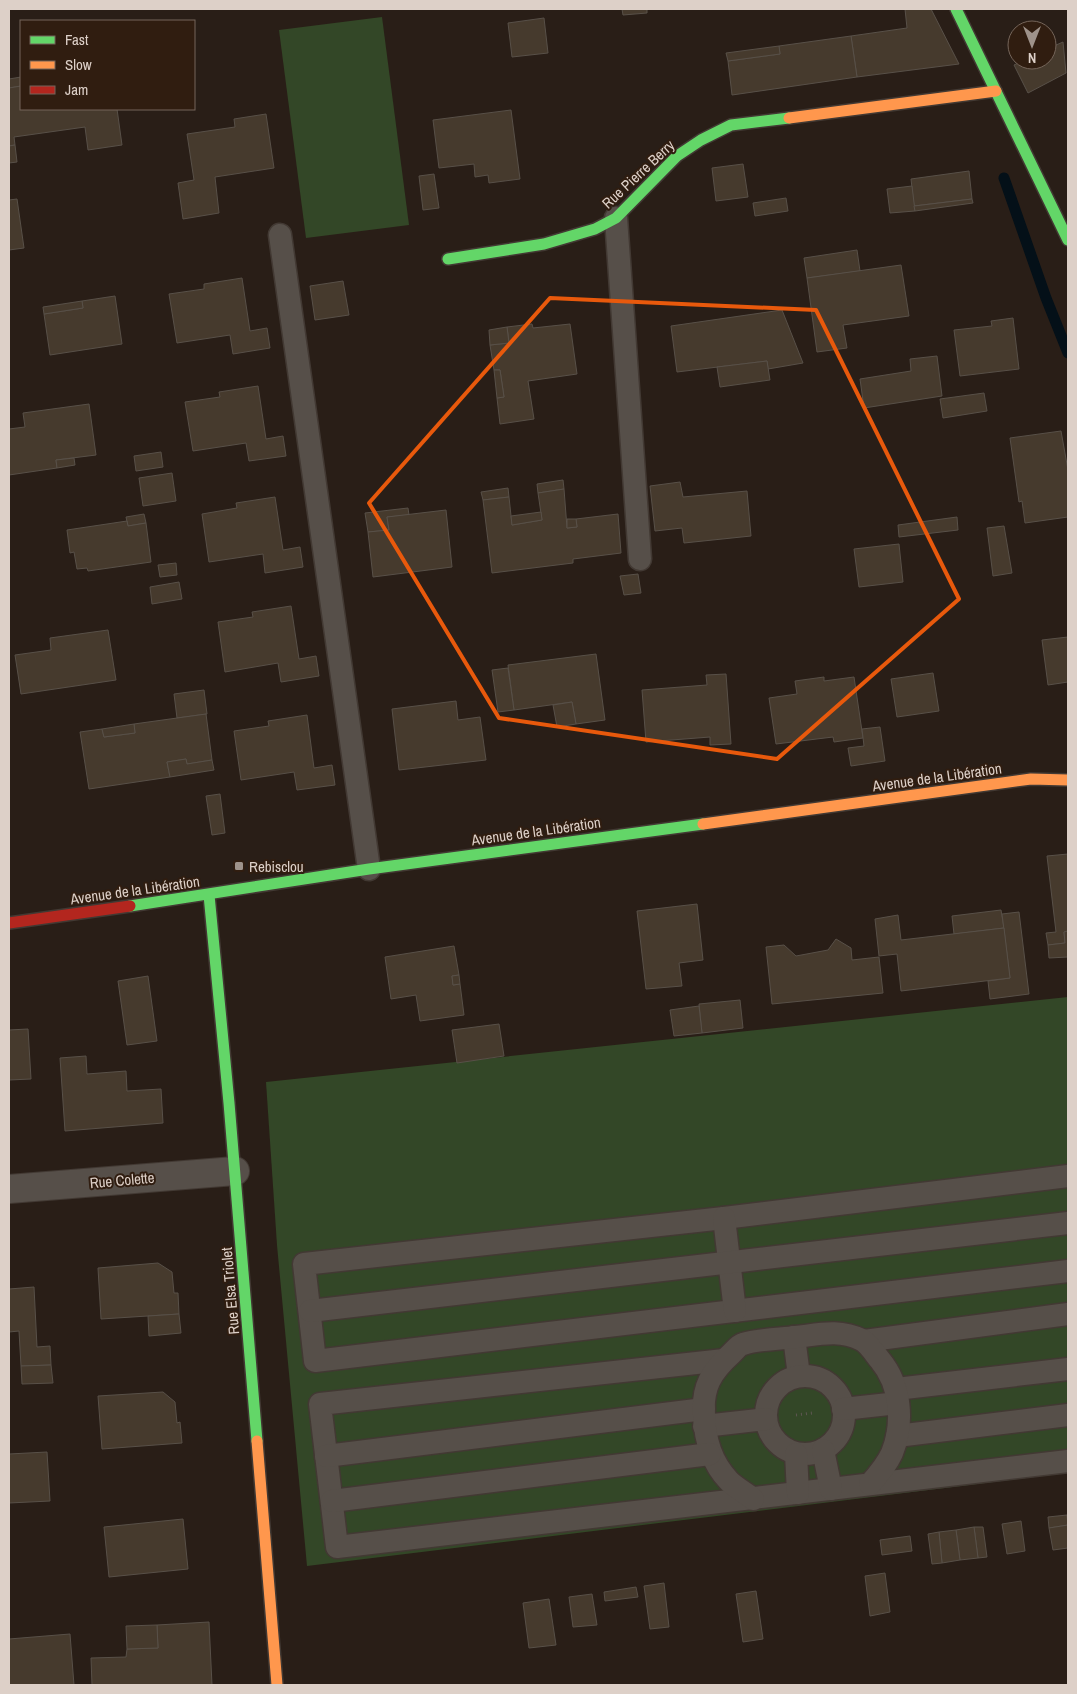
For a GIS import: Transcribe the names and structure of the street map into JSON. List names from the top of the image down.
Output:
{
  "streets": {
    "street": [
      "Rue Pierre Berry",
      "Avenue de la Libération",
      "Rue Colette",
      "Rue Elsa Triolet"
    ]
  },
  "crossings": [
    ["Avenue de la Libération", "Rue Elsa Triolet"],
    ["Rue Colette", "Rue Elsa Triolet"]
  ],
  "places": {
    "transit": ["Rebisclou"]
  },
  "legend": ["Fast", "Slow", "Jam"],
  "north": "bottom"
}
